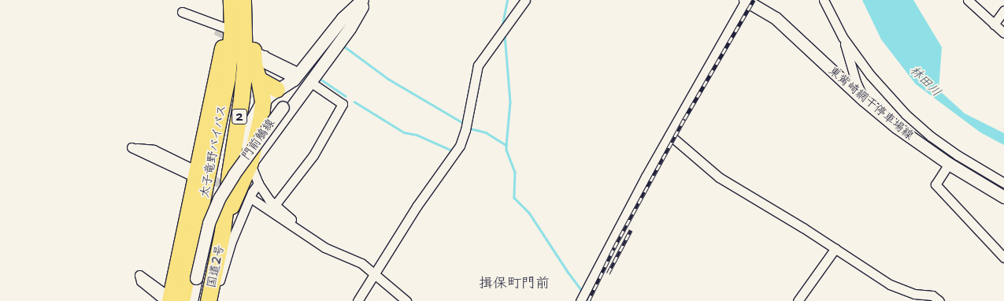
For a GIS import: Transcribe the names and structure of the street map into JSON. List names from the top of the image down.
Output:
{
  "streets": {
    "highway": ["2", "太子竜野バイパス", "国道2号"],
    "main road": ["東觜崎網干停車場線", "門前鵤線"]
  },
  "crossings": [
    ["2", "太子竜野バイパス"],
    ["太子竜野バイパス", "国道2号"]
  ],
  "districts": ["揖保町門前"],
  "water": ["林田川"]
}
